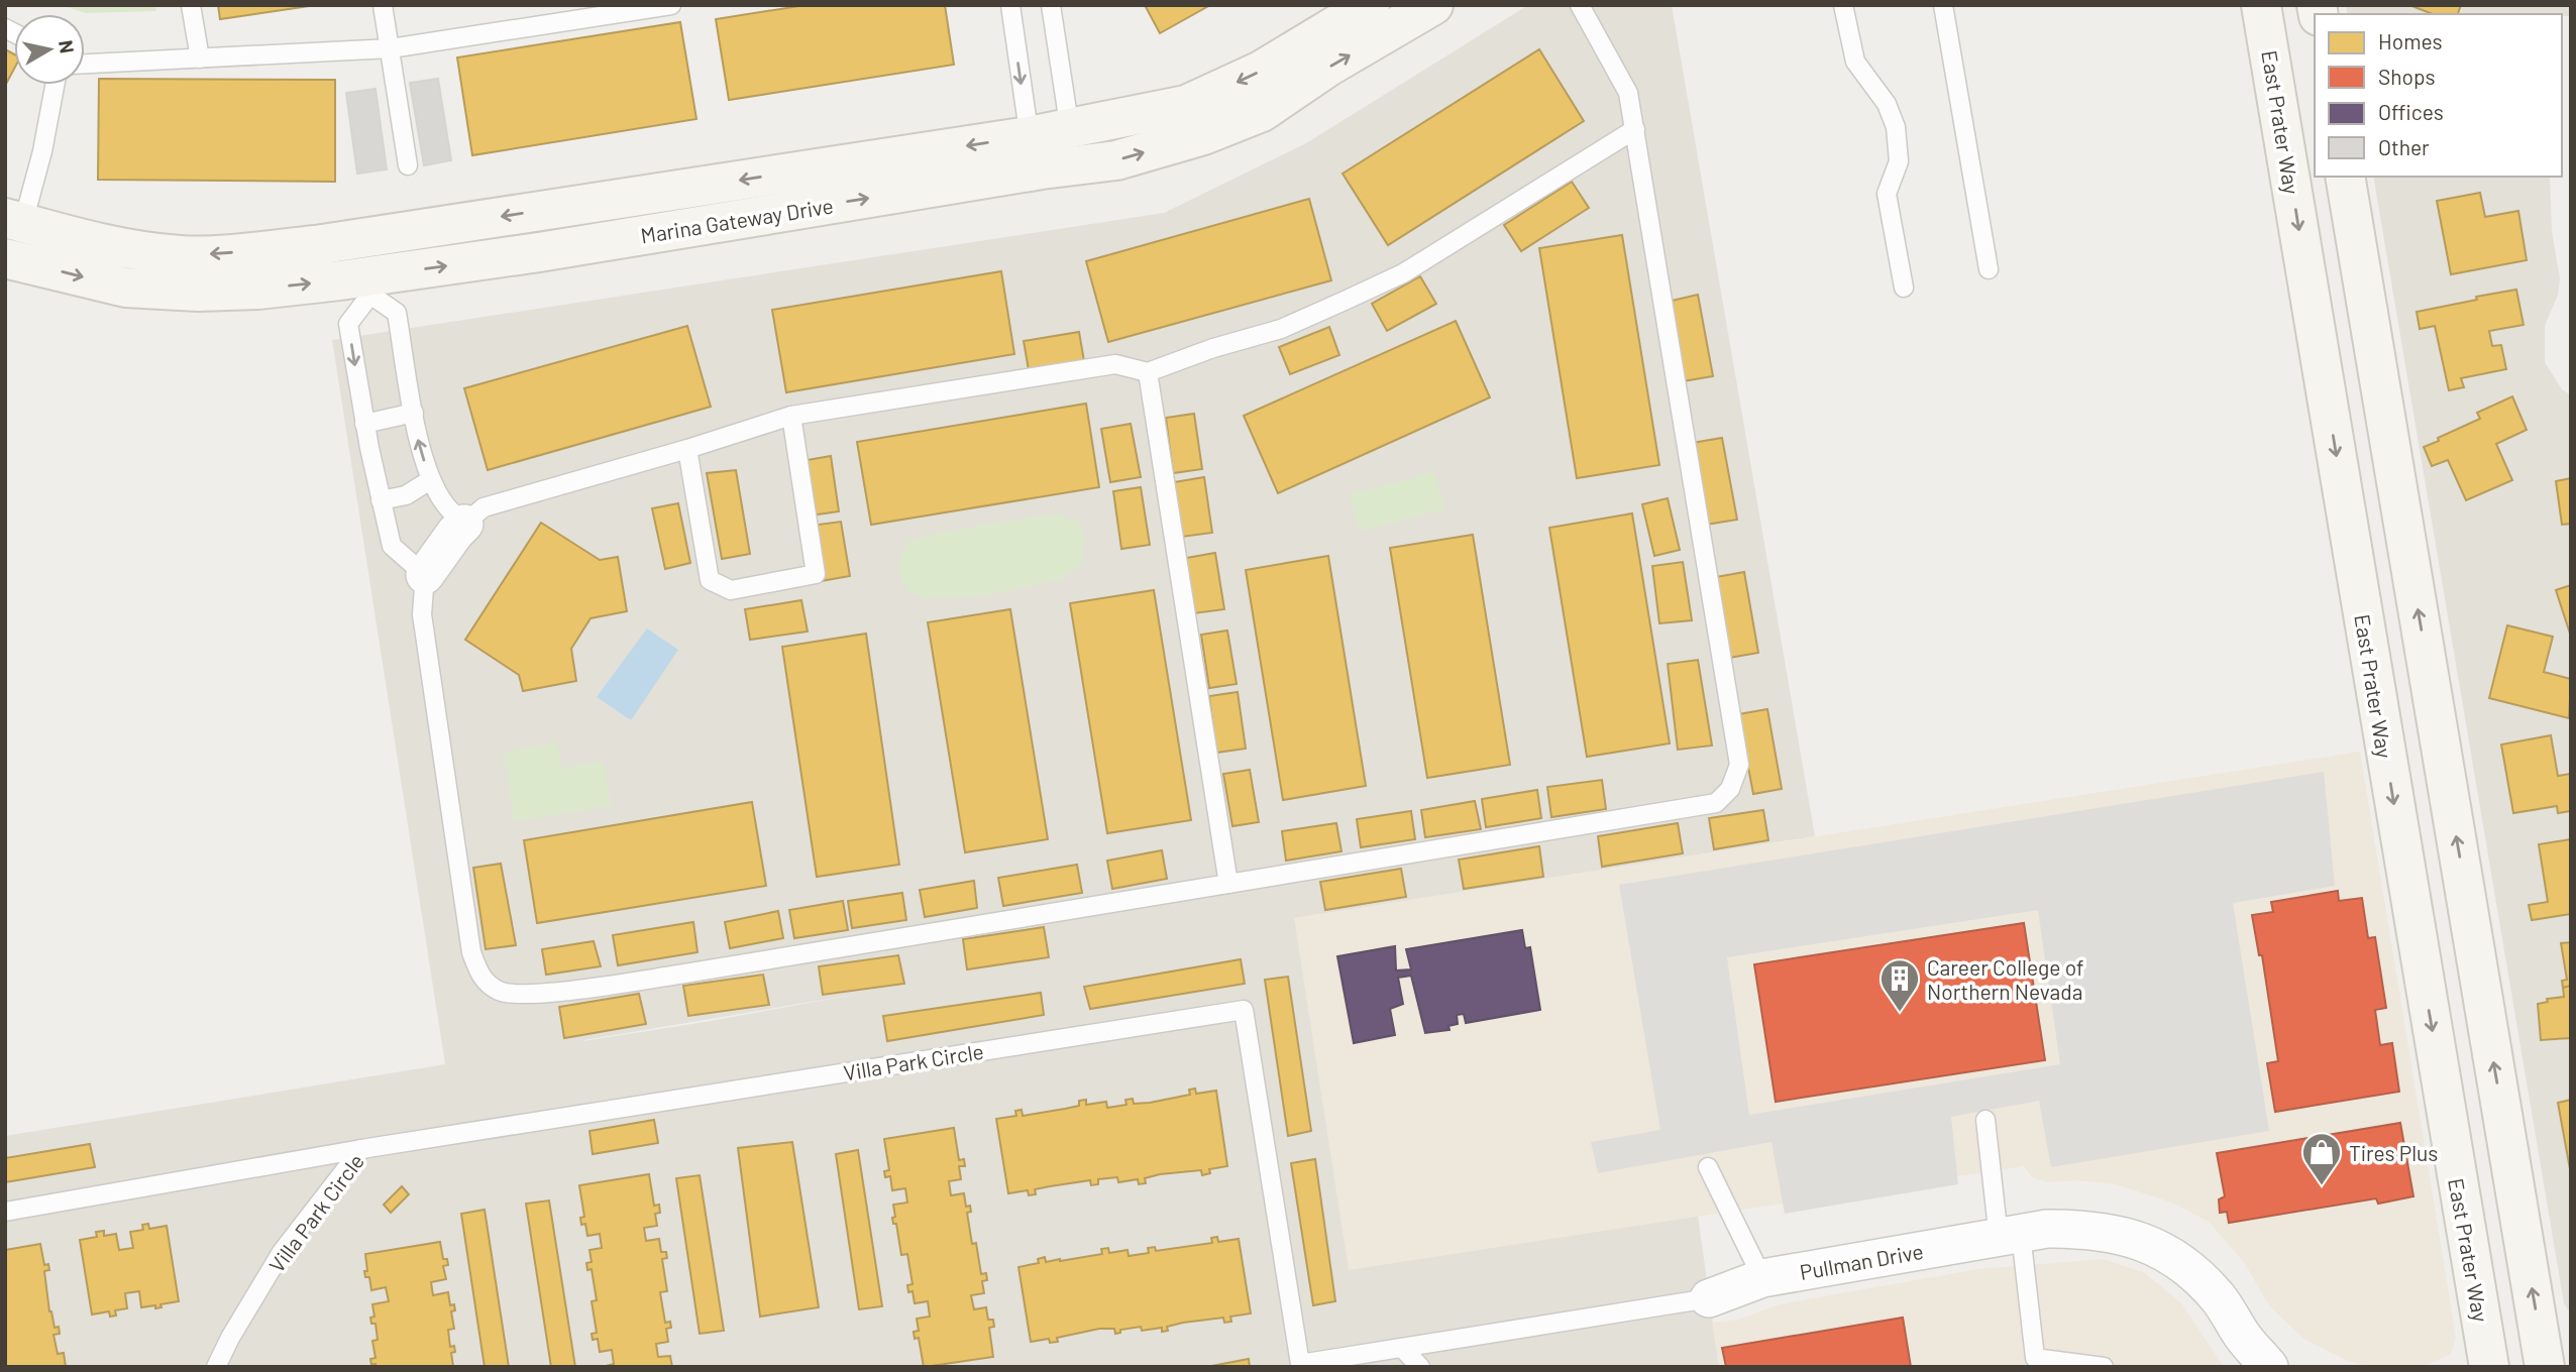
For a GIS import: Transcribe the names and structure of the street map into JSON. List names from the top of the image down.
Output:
{
  "streets": {
    "street": ["East Prater Way", "Marina Gateway Drive", "Pullman Drive"],
    "lane": ["Villa Park Circle"]
  },
  "crossings": [
    ["Villa Park Circle", "Pullman Drive"]
  ],
  "places": {
    "building": ["Career College of Northern Nevada"],
    "shop": ["Tires Plus"]
  },
  "legend": [
    "Homes",
    "Shops",
    "Offices",
    "Other"
  ],
  "north": "right"
}
